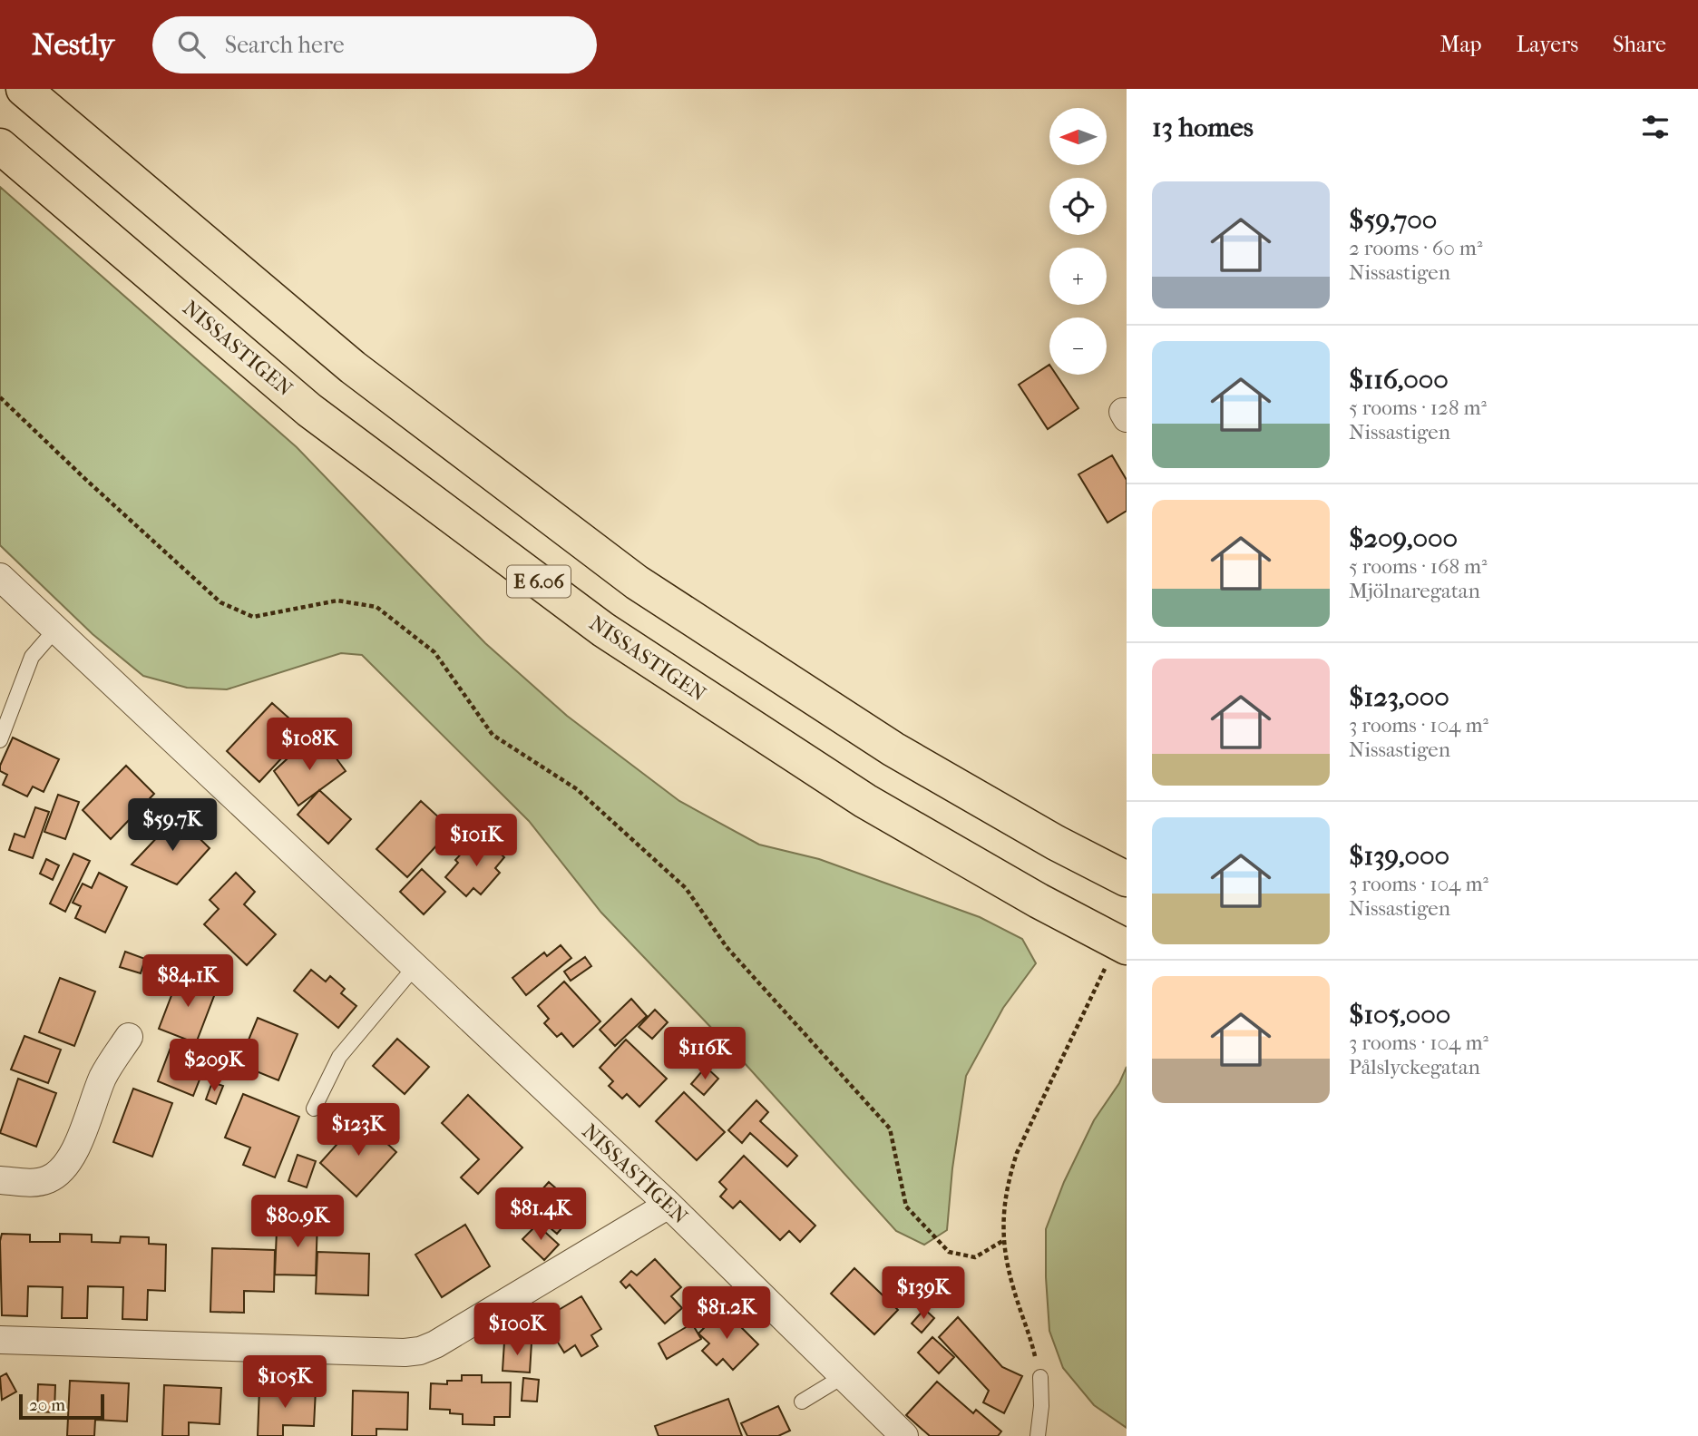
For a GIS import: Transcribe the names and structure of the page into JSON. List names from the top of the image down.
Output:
{
  "streets": {
    "highway": ["NISSASTIGEN", "E 6.06"]
  },
  "scale_bar": "20 m",
  "north": "left",
  "page": {
    "header": "Nestly",
    "search": "Search here",
    "nav": ["Map", "Layers", "Share"],
    "heading": "13 homes",
    "map_buttons": ["+", "−"],
    "list": [
      {
        "name": "$59,700",
        "note": "2 rooms · 60 m² · Nissastigen"
      },
      {
        "name": "$116,000",
        "note": "5 rooms · 128 m² · Nissastigen"
      },
      {
        "name": "$209,000",
        "note": "5 rooms · 168 m² · Mjölnaregatan"
      },
      {
        "name": "$123,000",
        "note": "3 rooms · 104 m² · Nissastigen"
      },
      {
        "name": "$139,000",
        "note": "3 rooms · 104 m² · Nissastigen"
      },
      {
        "name": "$105,000",
        "note": "3 rooms · 104 m² · Pålslyckegatan"
      }
    ],
    "price": [
      "$108K",
      "$59.7K",
      "$101K",
      "$84.1K",
      "$116K",
      "$209K",
      "$123K",
      "$81.4K",
      "$80.9K",
      "$139K",
      "$81.2K",
      "$100K",
      "$105K"
    ],
    "scale": "20 m"
  }
}
